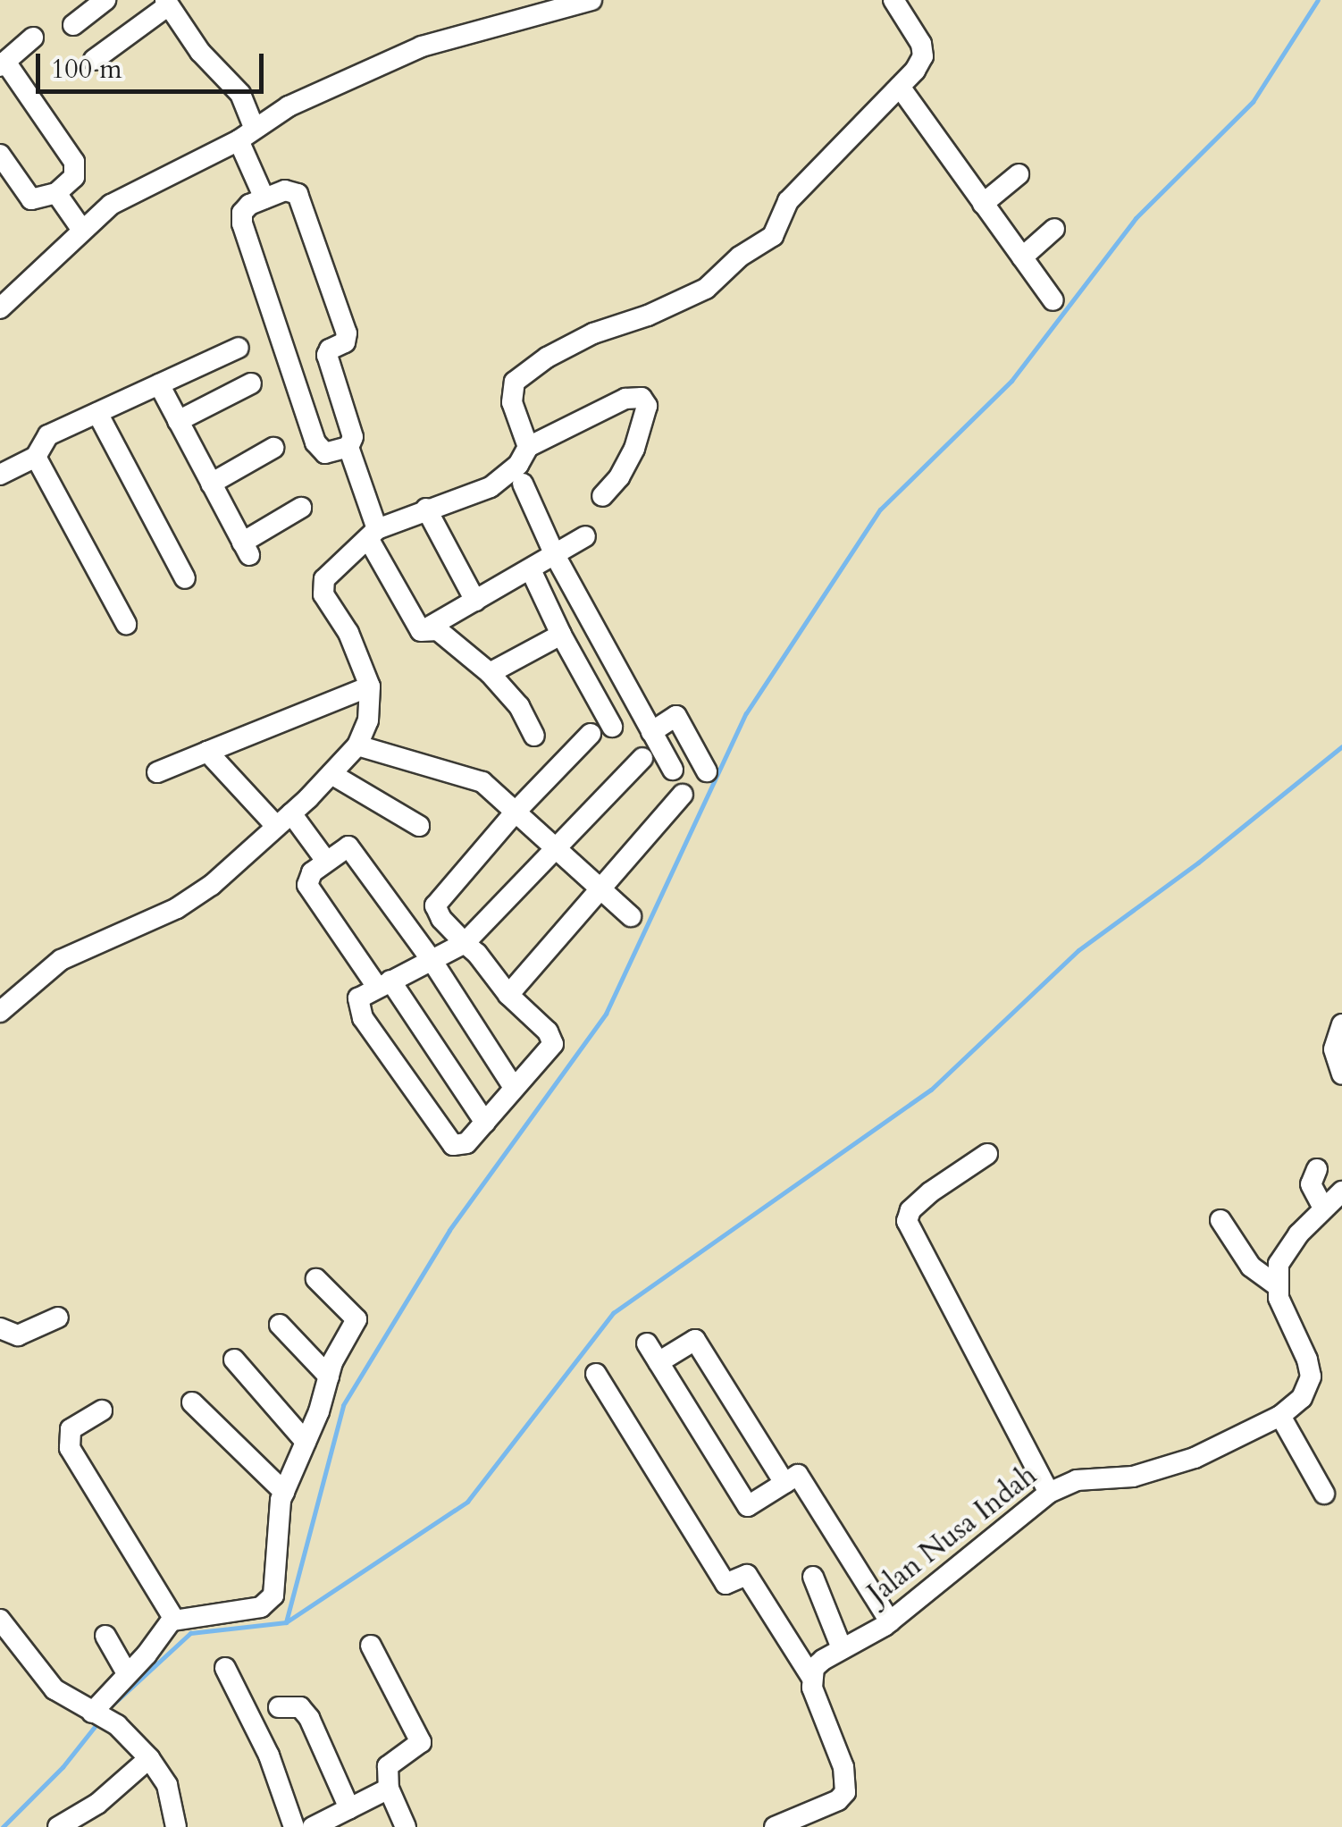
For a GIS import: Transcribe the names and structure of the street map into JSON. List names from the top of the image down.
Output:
{
  "streets": {
    "street": ["Jalan Nusa Indah"]
  },
  "scale_bar": "100 m"
}
